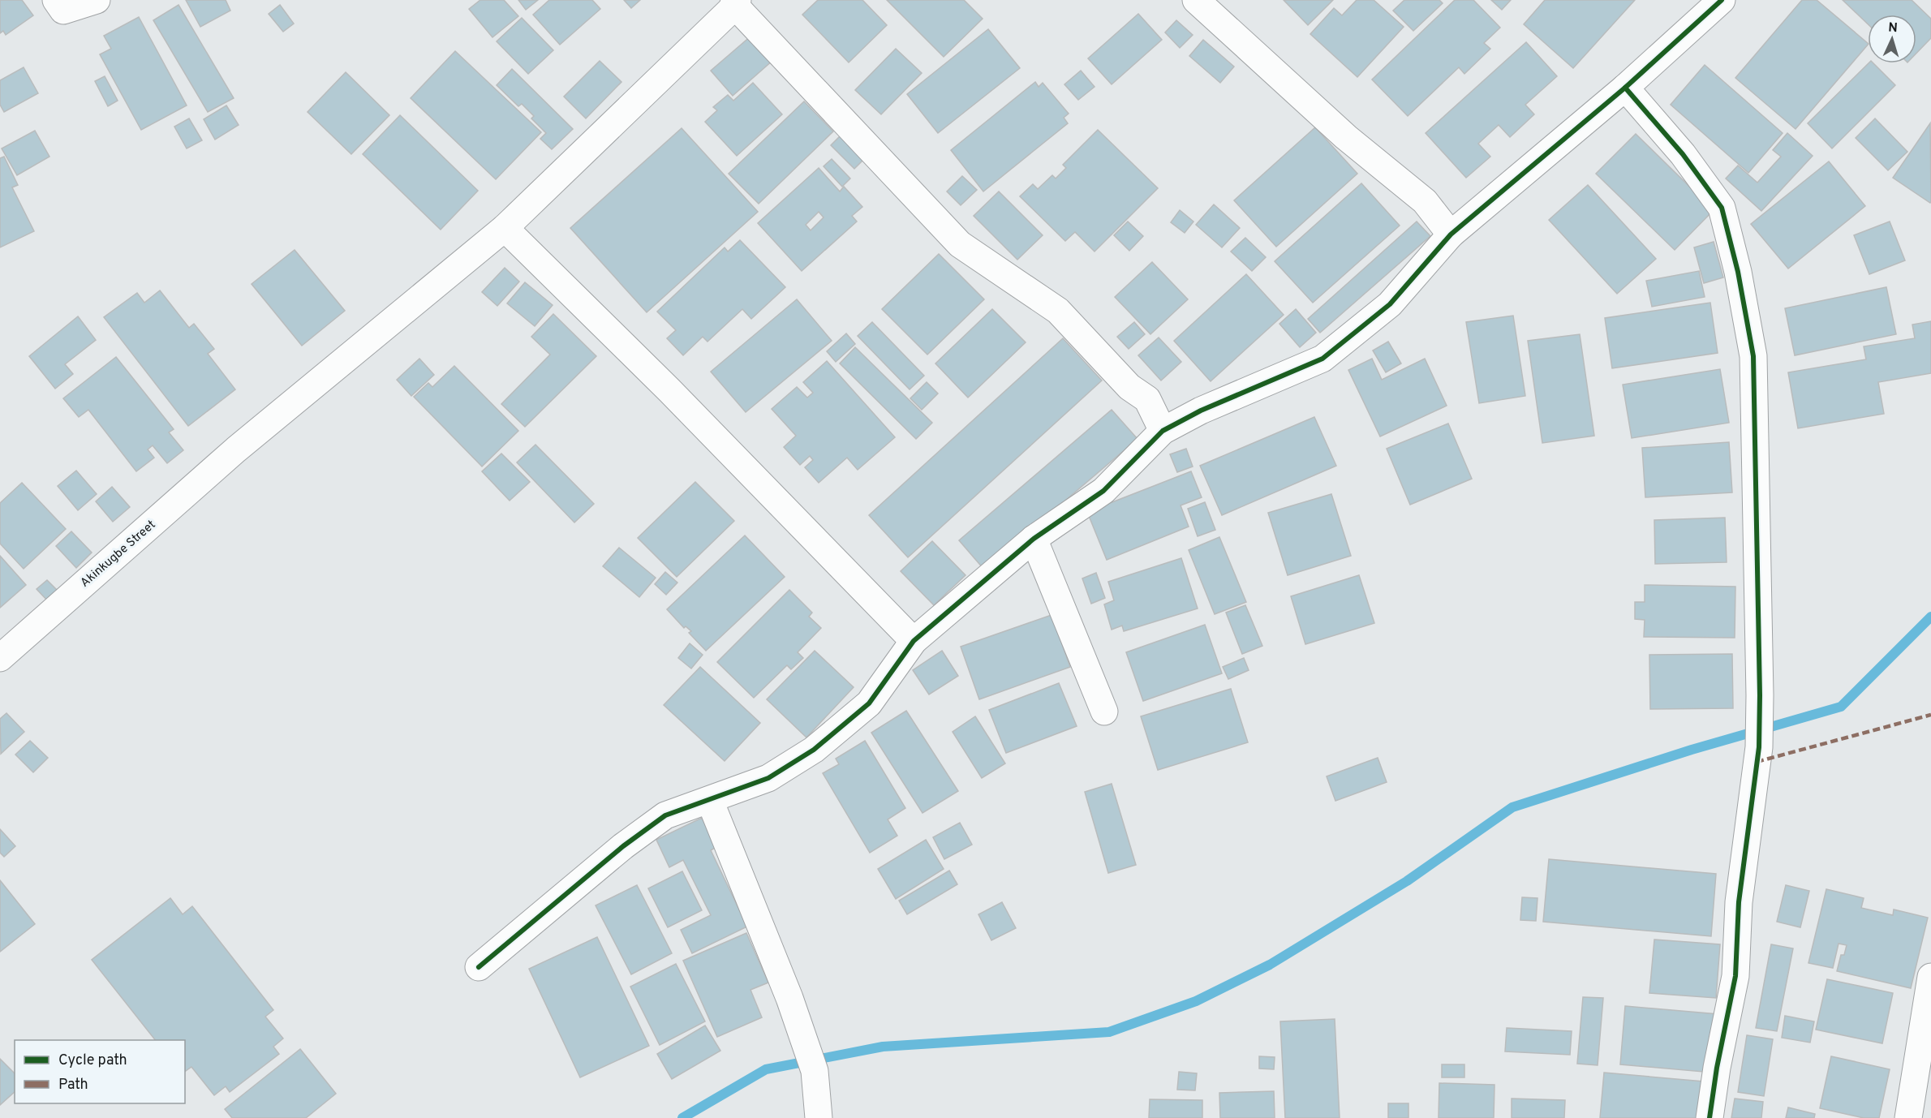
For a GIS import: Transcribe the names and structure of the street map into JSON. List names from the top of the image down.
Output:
{
  "streets": {
    "street": ["Akinkugbe Street"]
  },
  "legend": ["Cycle path", "Path"],
  "north": "top"
}
